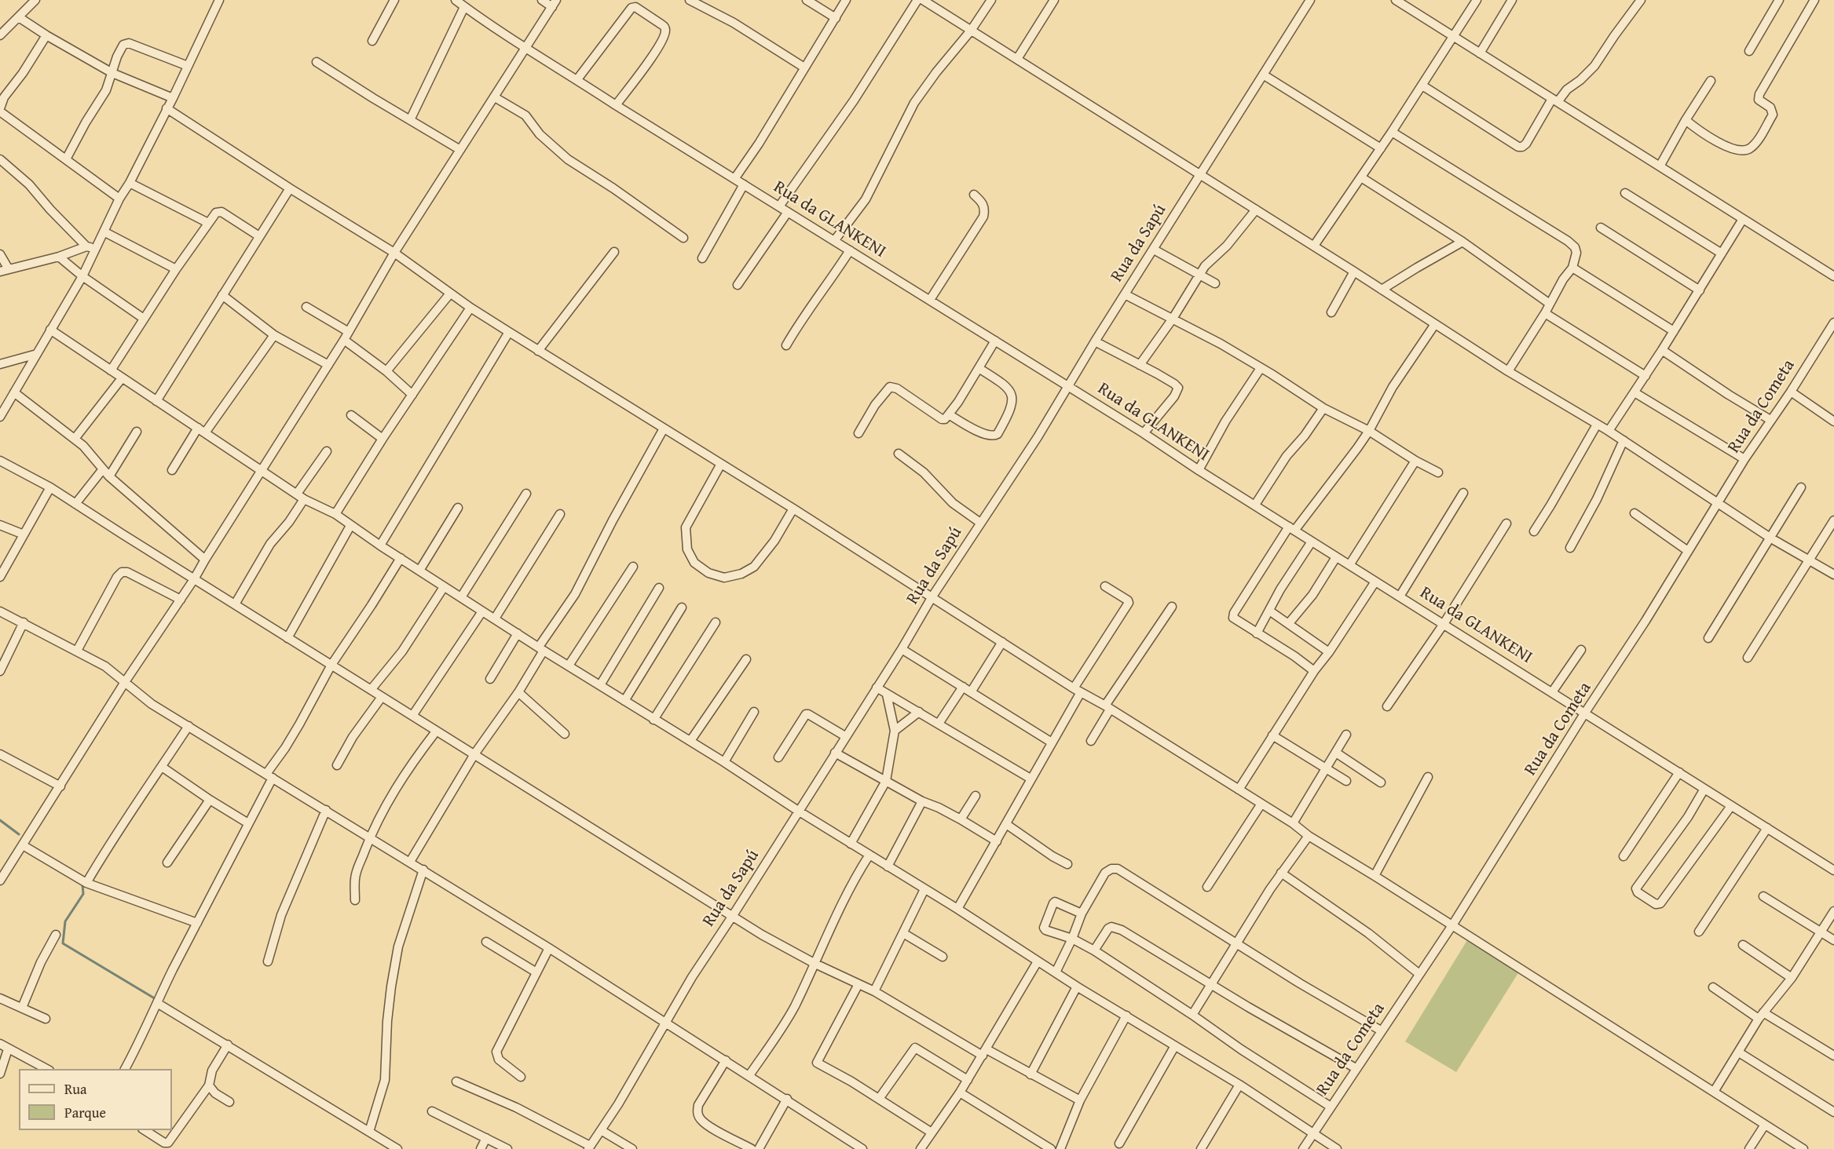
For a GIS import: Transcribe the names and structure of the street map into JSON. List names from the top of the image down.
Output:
{
  "streets": {
    "street": ["Rua da GLANKENI", "Rua da Sapú", "Rua da Cometa"]
  },
  "crossings": [
    ["Rua da GLANKENI", "Rua da Sapú"],
    ["Rua da GLANKENI", "Rua da Cometa"]
  ],
  "legend": ["Rua", "Parque"]
}
